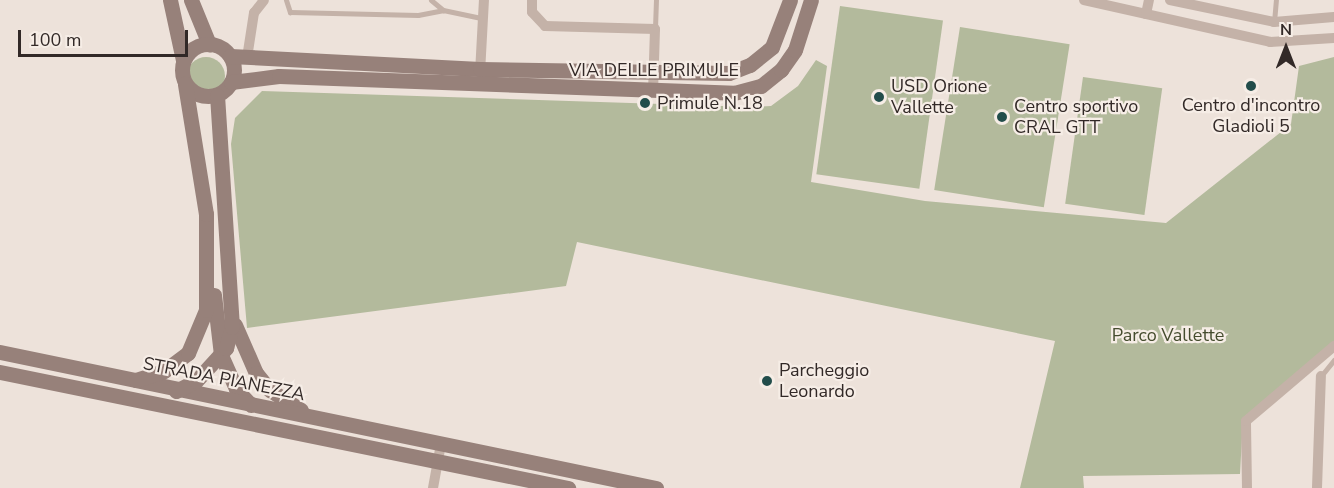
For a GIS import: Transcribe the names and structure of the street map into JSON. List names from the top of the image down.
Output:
{
  "streets": {
    "main road": ["VIA DELLE PRIMULE", "STRADA PIANEZZA"]
  },
  "parks": ["Parco Vallette"],
  "places": [
    "Centro d'incontro Gladioli 5",
    "USD Orione Vallette",
    "Primule N.18",
    "Centro sportivo CRAL GTT",
    "Parcheggio Leonardo"
  ],
  "scale_bar": "100 m",
  "north": "top"
}
